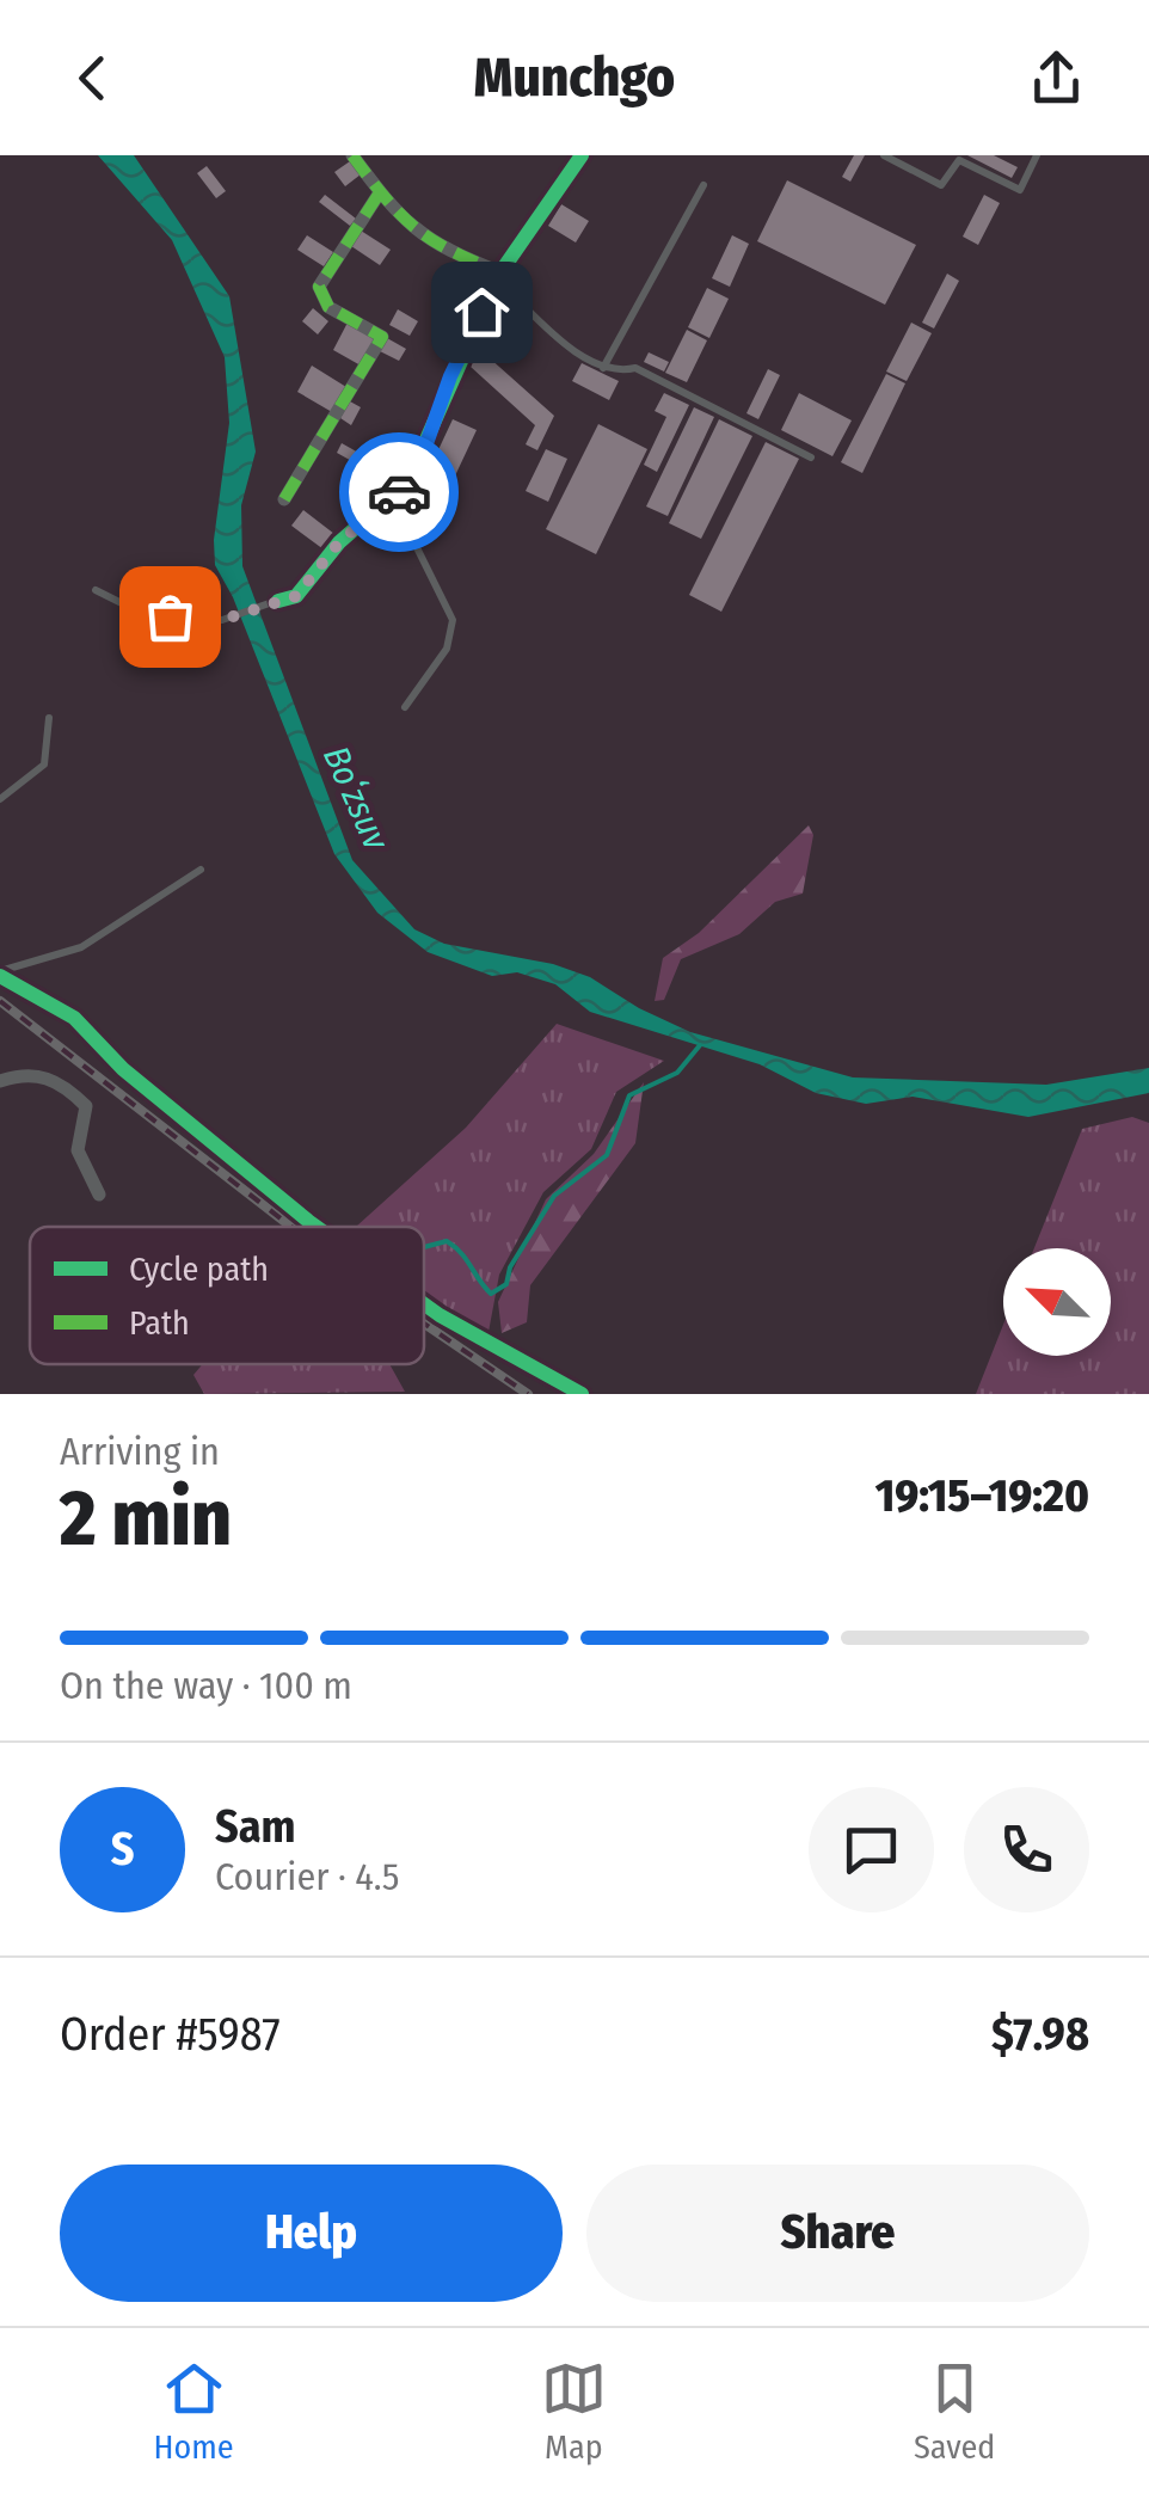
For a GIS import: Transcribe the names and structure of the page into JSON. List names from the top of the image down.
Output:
{
  "water": ["Boʻzsuv"],
  "legend": ["Cycle path", "Path"],
  "north": "top left",
  "page": {
    "header": "Munchgo",
    "heading": ["2 min", "Arriving in", "19:15–19:20"],
    "panel": [
      "Sam",
      "Courier · 4.5",
      "Order #5987",
      "$7.98"
    ],
    "bar": "On the way · 100 m",
    "round": "S",
    "buttons": ["Help", "Share"],
    "tabs": ["Home", "Map", "Saved"]
  }
}
